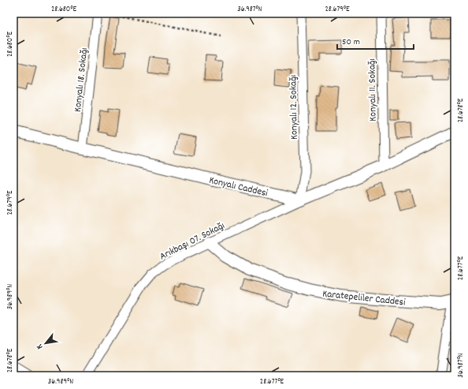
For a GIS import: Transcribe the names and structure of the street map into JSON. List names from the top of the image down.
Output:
{
  "streets": {
    "street": [
      "Konyalı 18. Sokağı",
      "Konyalı 11. Sokağı",
      "Konyalı 12. Sokağı",
      "Konyalı Caddesi",
      "Arıkbaşı 07. Sokağı",
      "Karatepeliler Caddesi"
    ]
  },
  "crossings": [
    ["Konyalı 18. Sokağı", "Konyalı Caddesi"],
    ["Konyalı 12. Sokağı", "Konyalı Caddesi"],
    ["Konyalı 12. Sokağı", "Arıkbaşı 07. Sokağı"],
    ["Konyalı Caddesi", "Arıkbaşı 07. Sokağı"],
    ["Arıkbaşı 07. Sokağı", "Karatepeliler Caddesi"]
  ],
  "scale_bar": "50 m",
  "north": "bottom left",
  "coordinates": [
    "28.680°E",
    "36.987°N",
    "28.679°E",
    "28.678°E",
    "28.677°E",
    "36.989°N"
  ]
}
